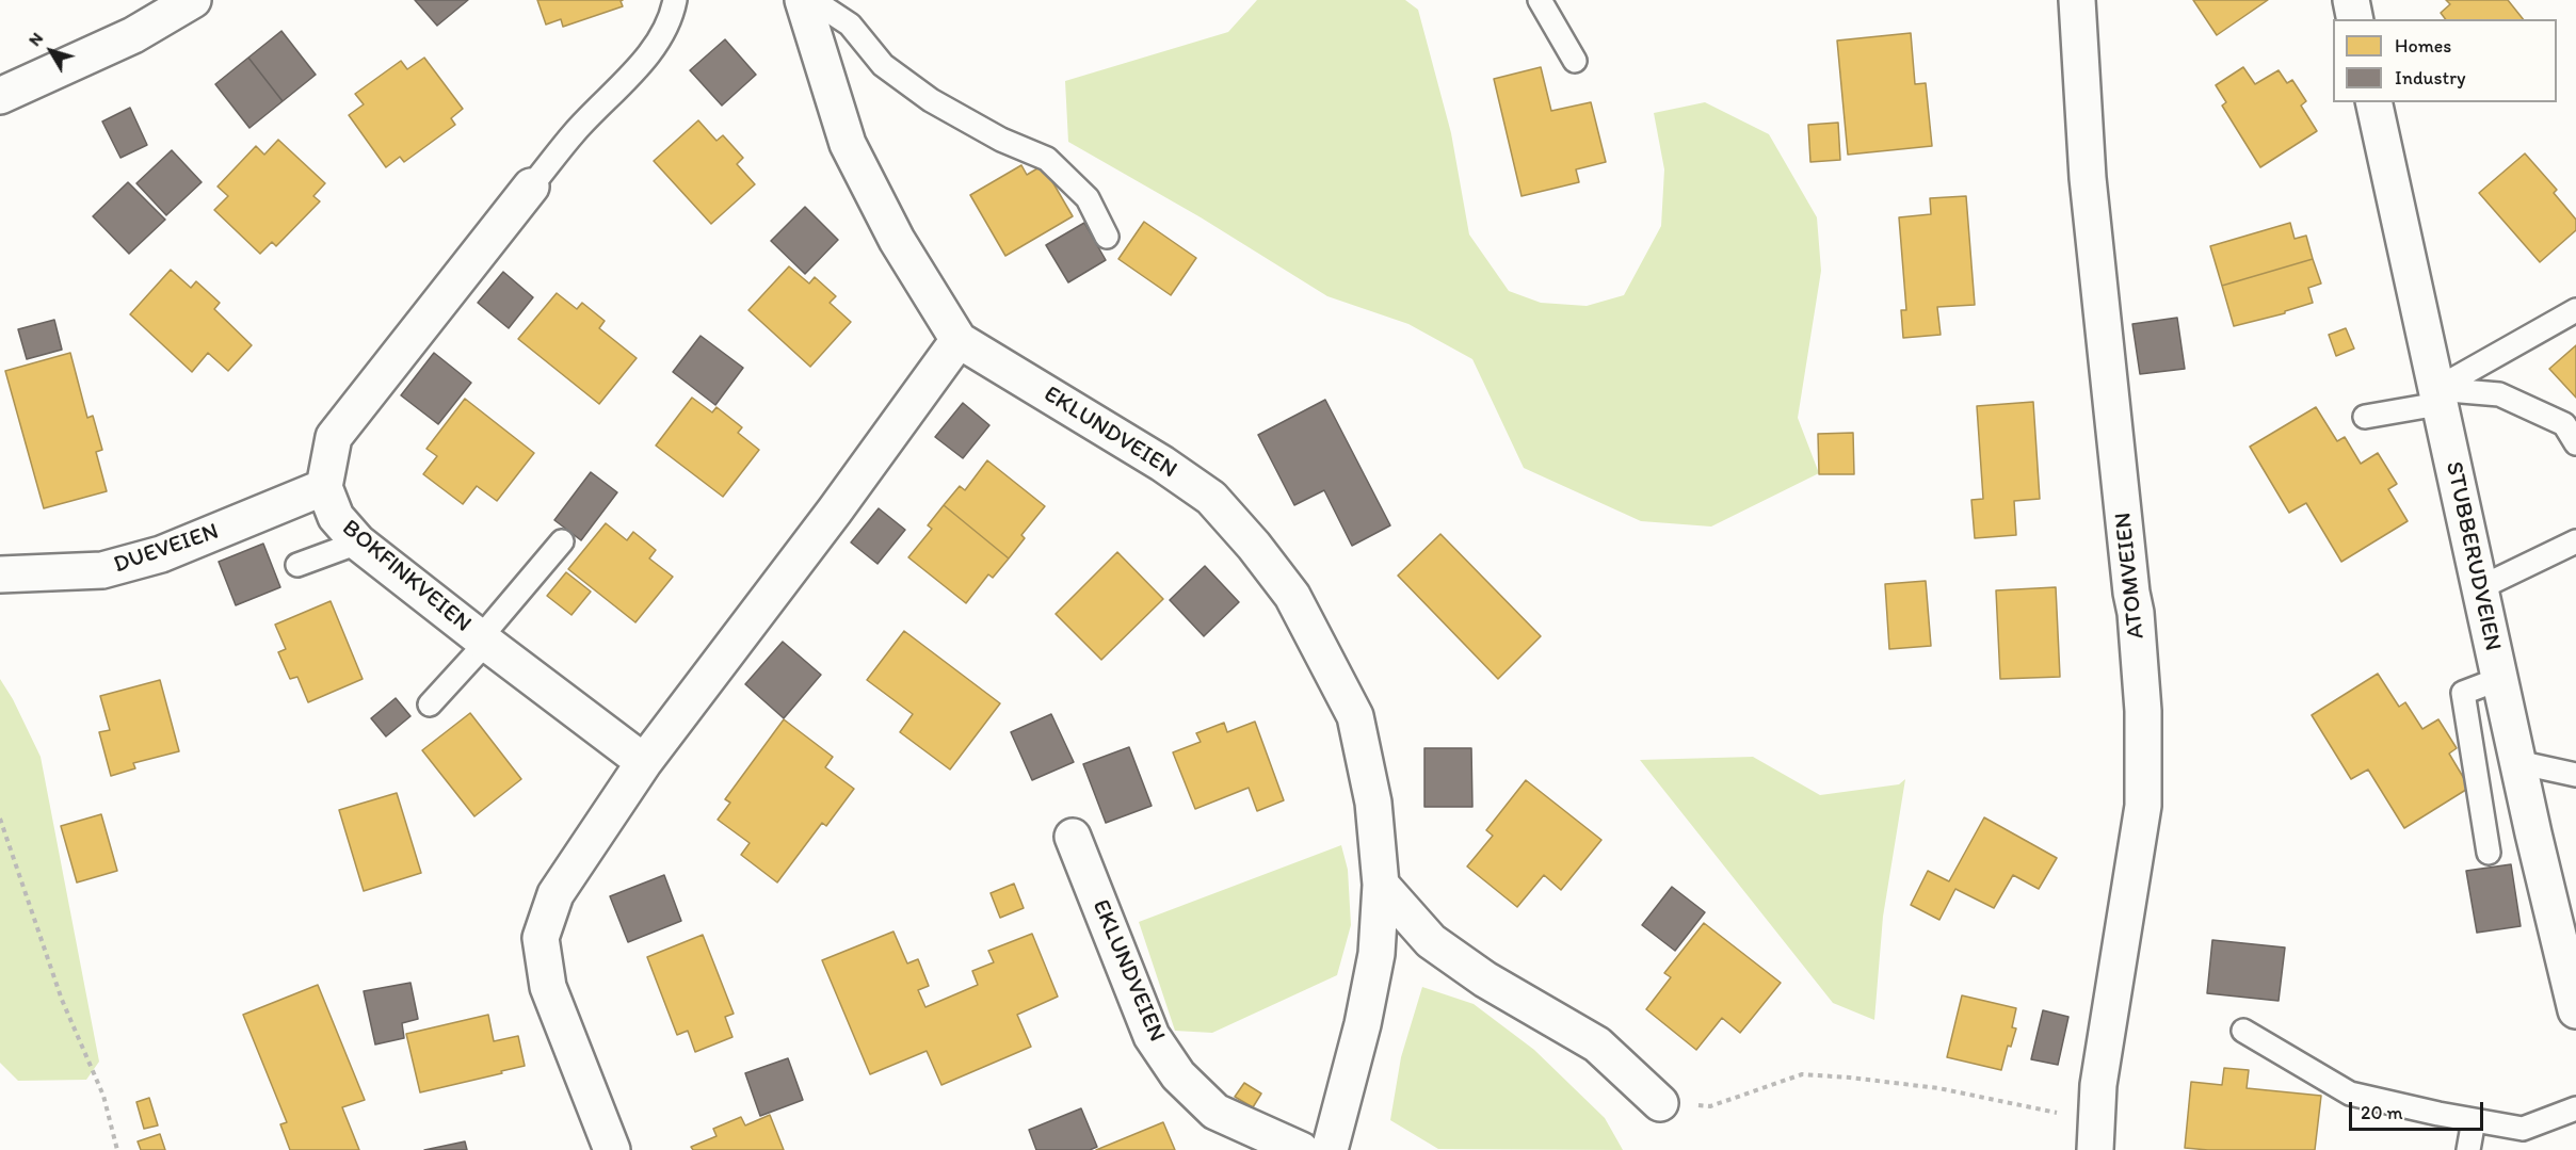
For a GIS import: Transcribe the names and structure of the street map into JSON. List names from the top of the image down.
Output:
{
  "streets": {
    "street": [
      "EKLUNDVEIEN",
      "DUEVEIEN",
      "STUBBERUDVEIEN",
      "ATOMVEIEN",
      "BOKFINKVEIEN"
    ]
  },
  "crossings": [
    ["DUEVEIEN", "BOKFINKVEIEN"]
  ],
  "legend": ["Homes", "Industry"],
  "scale_bar": "20 m",
  "north": "top left"
}
